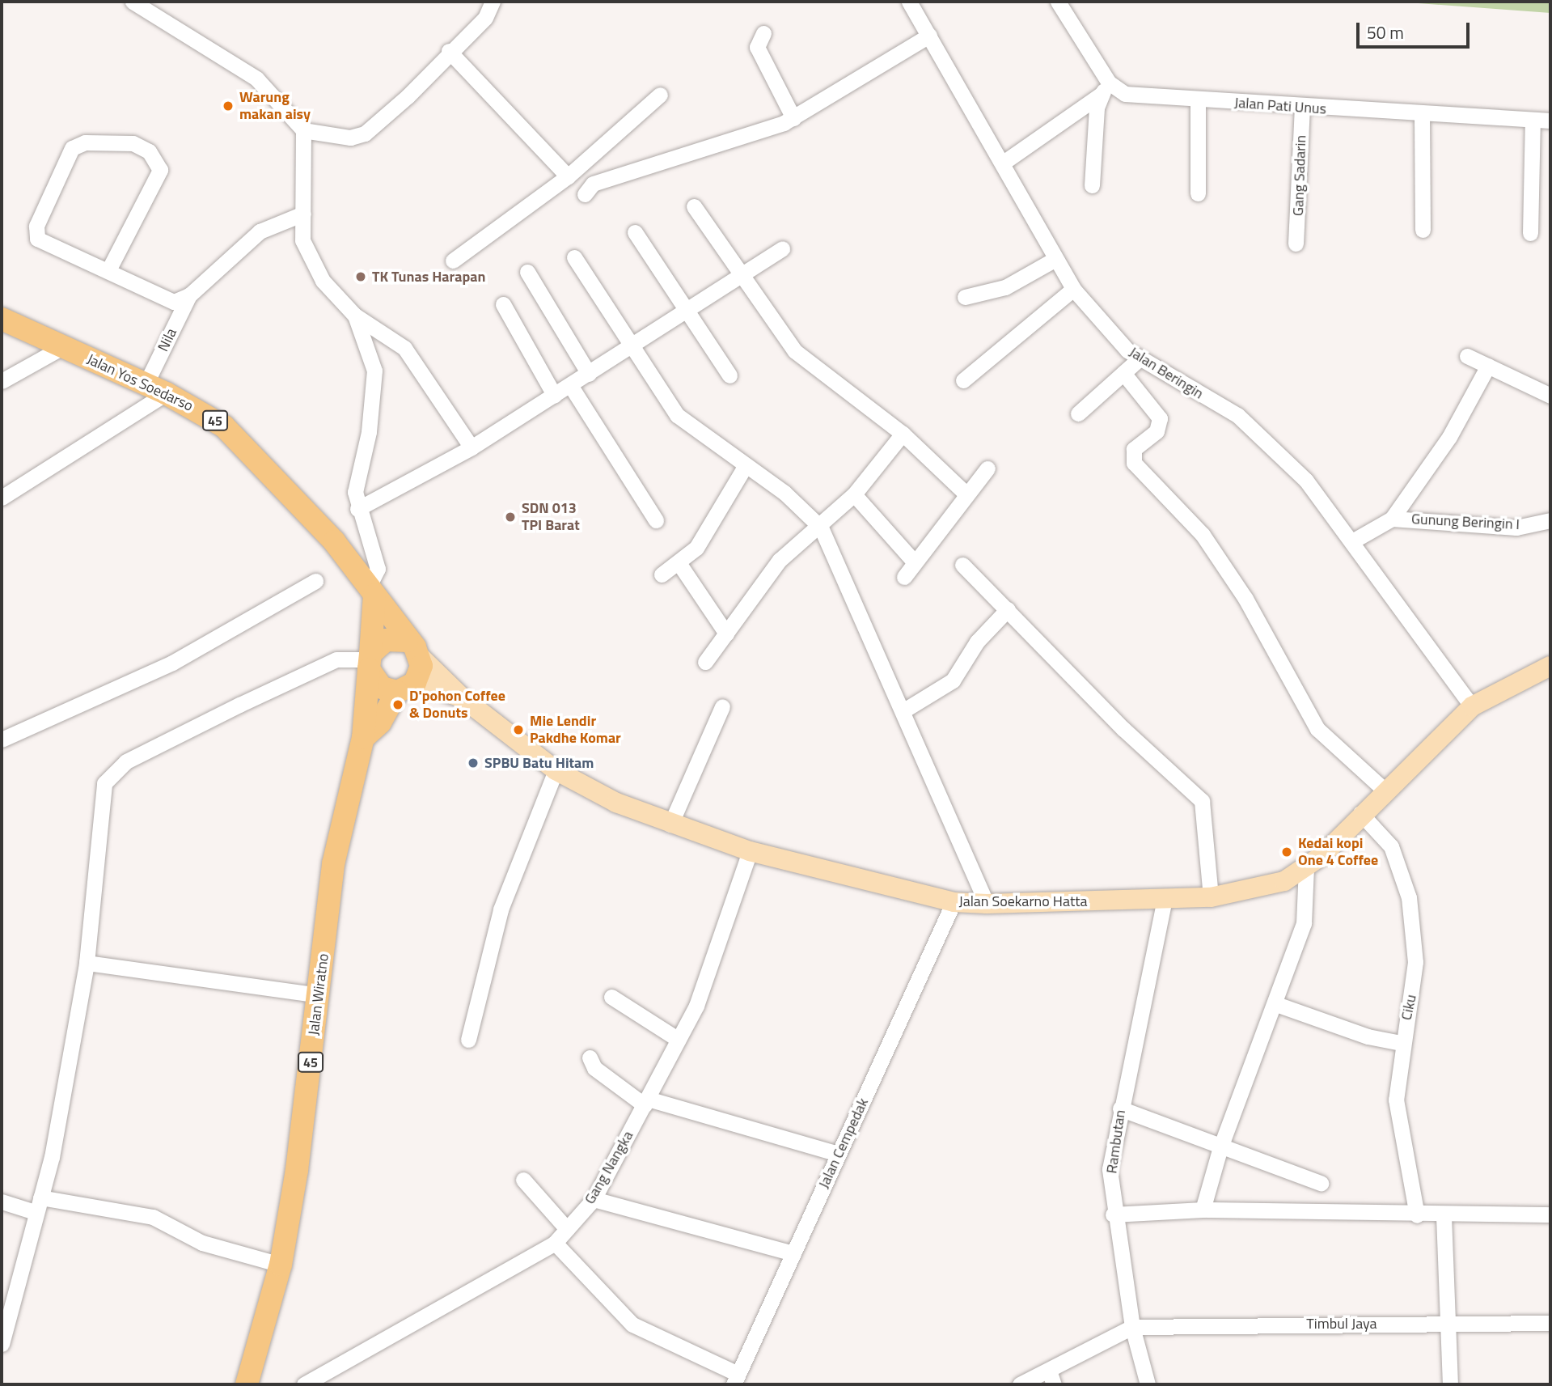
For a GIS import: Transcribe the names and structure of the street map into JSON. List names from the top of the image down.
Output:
{
  "streets": {
    "highway": ["Jalan Yos Soedarso", "45", "Jalan Wiratno"],
    "main road": ["Jalan Soekarno Hatta"],
    "street": [
      "Jalan Pati Unus",
      "Gang Sadarin",
      "Nila",
      "Jalan Beringin",
      "Gunung Beringin I",
      "Ciku",
      "Rambutan",
      "Jalan Cempedak",
      "Gang Nangka",
      "Timbul Jaya"
    ]
  },
  "crossings": [
    ["Jalan Pati Unus", "Gang Sadarin"],
    ["Nila", "Jalan Yos Soedarso"],
    ["Jalan Beringin", "Gunung Beringin I"],
    ["Jalan Beringin", "Jalan Soekarno Hatta"],
    ["Jalan Yos Soedarso", "45"],
    ["Jalan Yos Soedarso", "Jalan Soekarno Hatta"],
    ["45", "Jalan Wiratno"],
    ["Jalan Soekarno Hatta", "Ciku"],
    ["Jalan Soekarno Hatta", "Rambutan"],
    ["Jalan Soekarno Hatta", "Jalan Cempedak"],
    ["Jalan Soekarno Hatta", "Gang Nangka"],
    ["Rambutan", "Timbul Jaya"]
  ],
  "places": [
    "Warung makan aisy",
    "TK Tunas Harapan",
    "SDN 013 TPI Barat",
    "D'pohon Coffee & Donuts",
    "Mie Lendir Pakdhe Komar",
    "SPBU Batu Hitam",
    "Kedai kopi One 4 Coffee"
  ],
  "scale_bar": "50 m"
}
